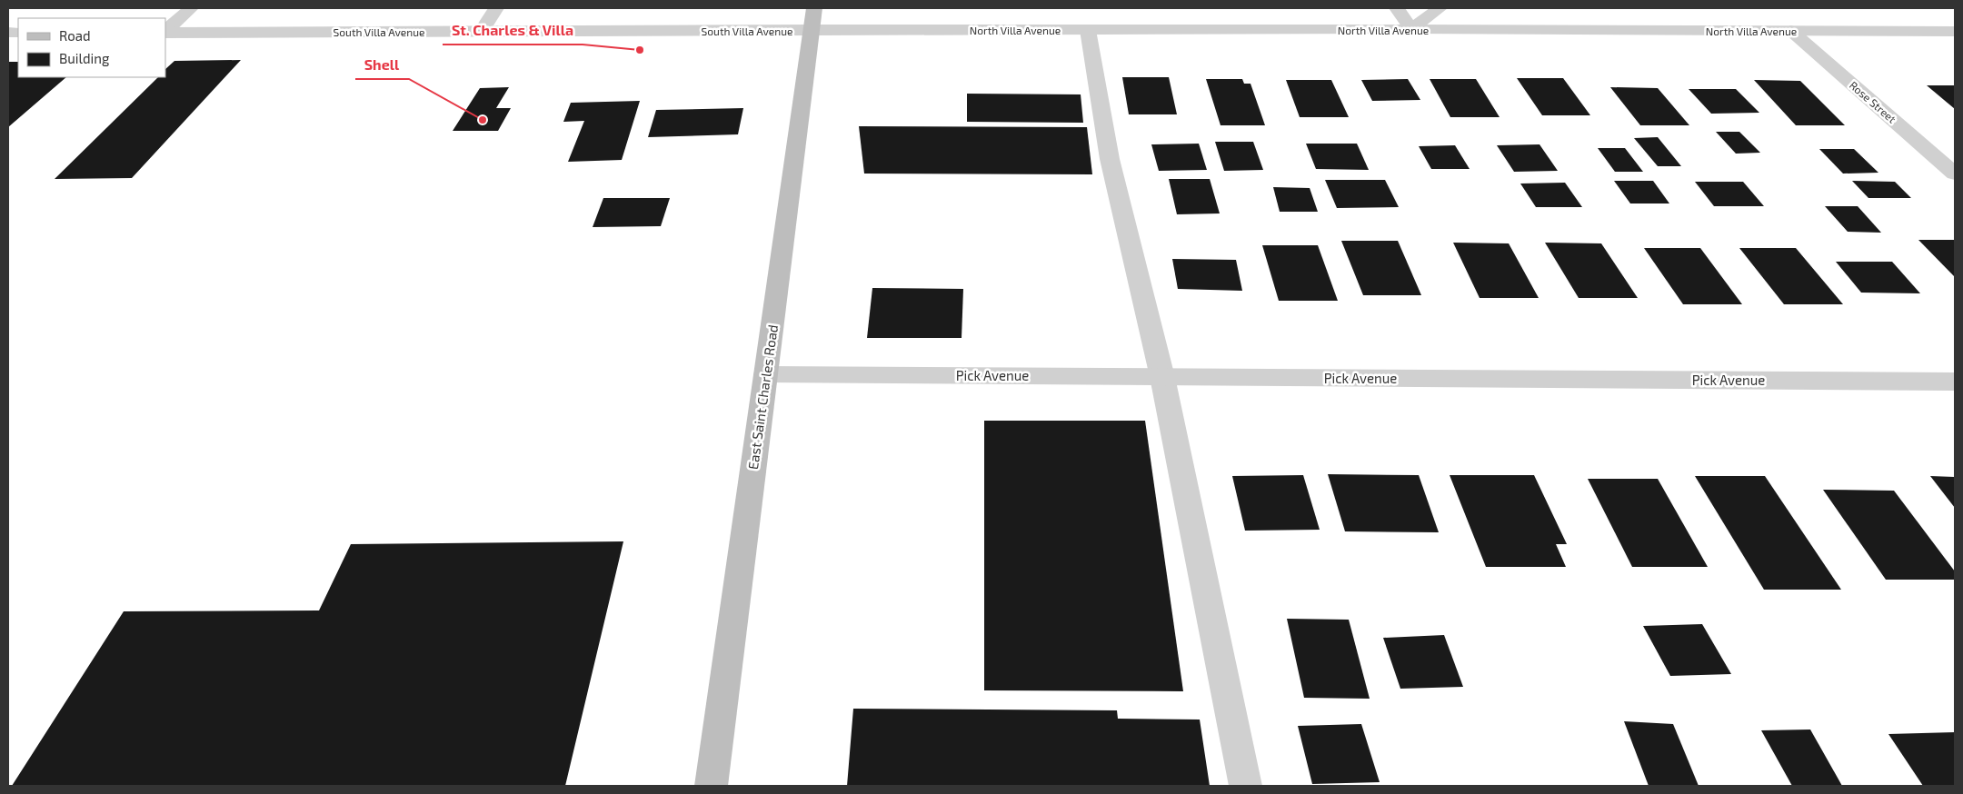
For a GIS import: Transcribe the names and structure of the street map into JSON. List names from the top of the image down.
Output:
{
  "streets": {
    "main road": ["East Saint Charles Road"],
    "street": [
      "North Villa Avenue",
      "South Villa Avenue",
      "Rose Street",
      "Pick Avenue"
    ]
  },
  "crossings": [
    ["North Villa Avenue", "South Villa Avenue"],
    ["North Villa Avenue", "Rose Street"],
    ["North Villa Avenue", "East Saint Charles Road"],
    ["South Villa Avenue", "East Saint Charles Road"],
    ["Pick Avenue", "East Saint Charles Road"]
  ],
  "places": ["St. Charles & Villa", "Shell"],
  "legend": ["Road", "Building"]
}
